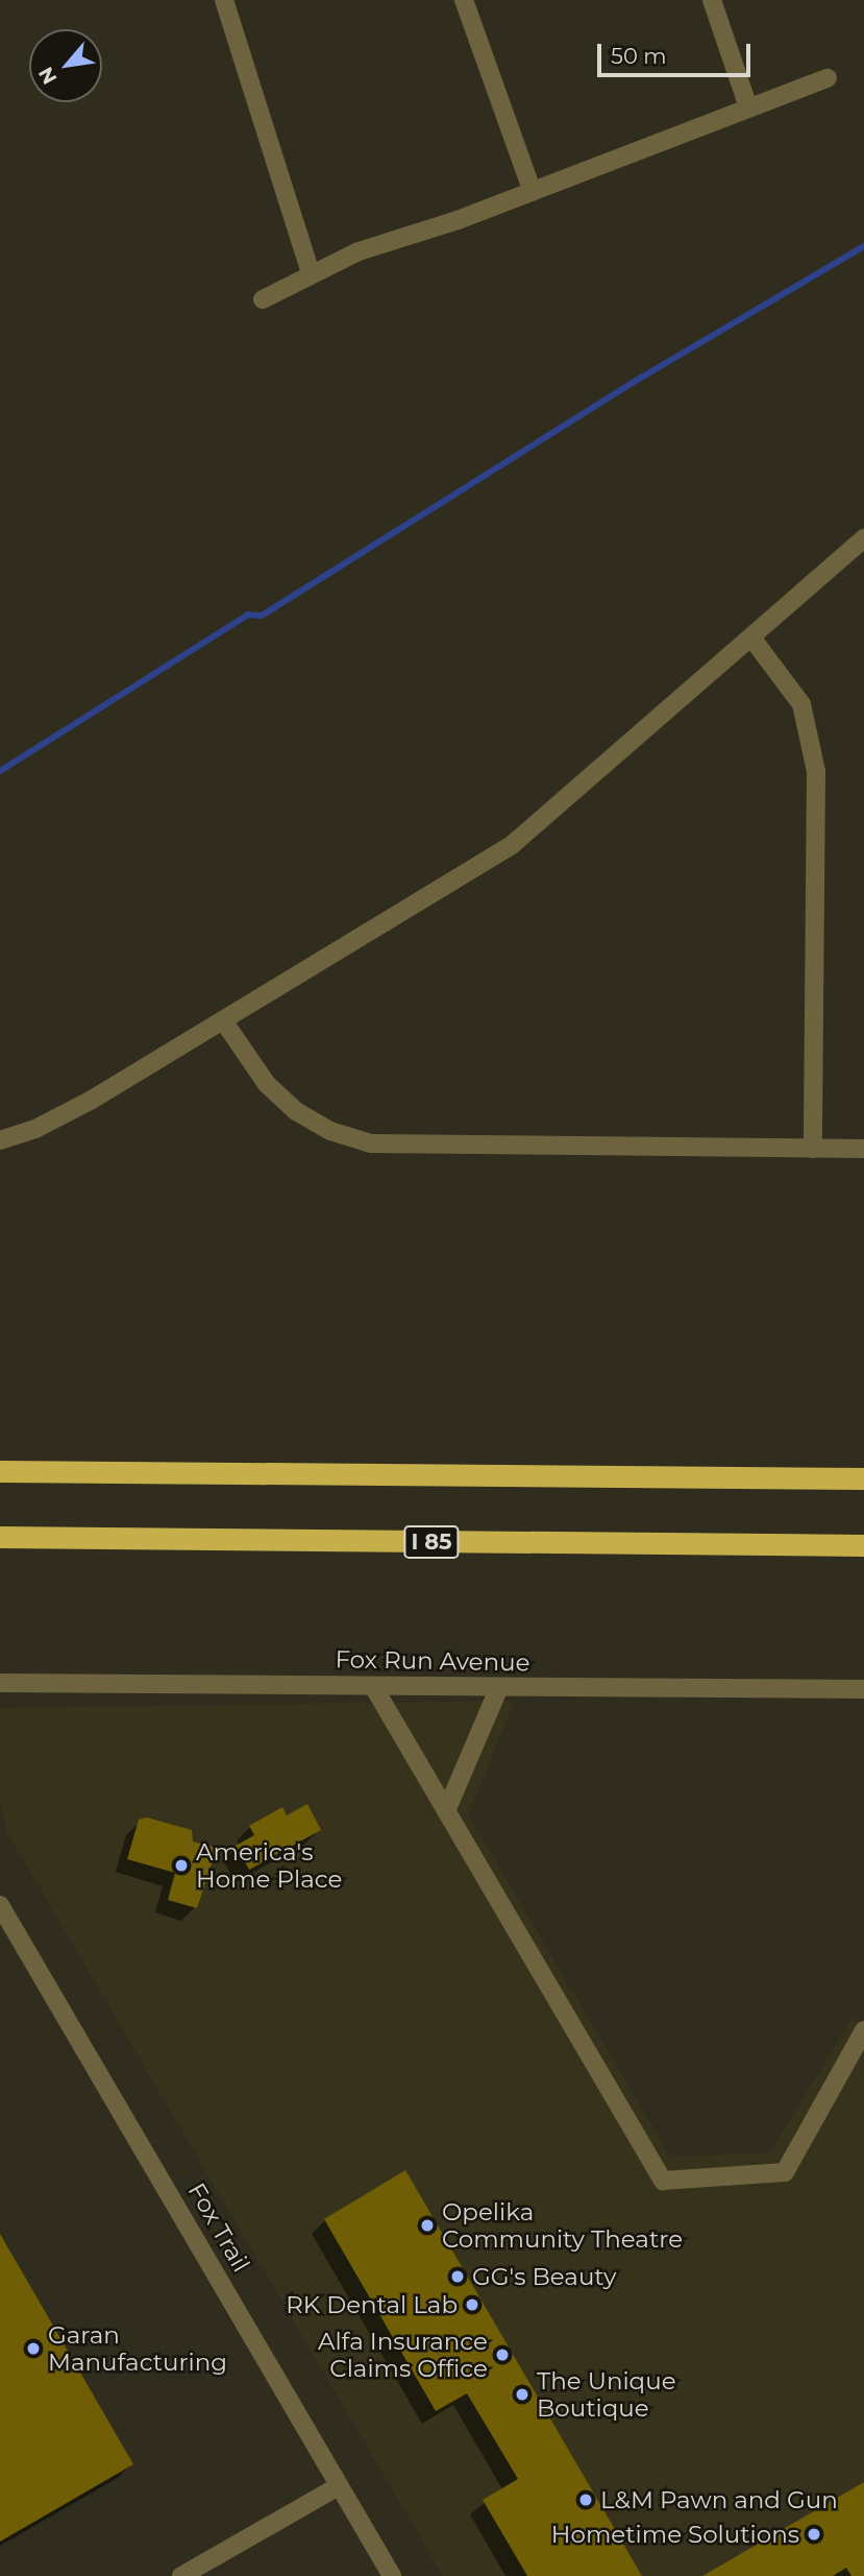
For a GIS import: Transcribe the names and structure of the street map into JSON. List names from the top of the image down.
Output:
{
  "streets": {
    "highway": ["I 85"],
    "street": ["Fox Run Avenue", "Fox Trail"]
  },
  "places": [
    "America's Home Place",
    "Opelika Community Theatre",
    "GG's Beauty",
    "RK Dental Lab",
    "Garan Manufacturing",
    "Alfa Insurance Claims Office",
    "The Unique Boutique",
    "L&M Pawn and Gun",
    "Hometime Solutions"
  ],
  "scale_bar": "50 m",
  "north": "bottom left"
}
